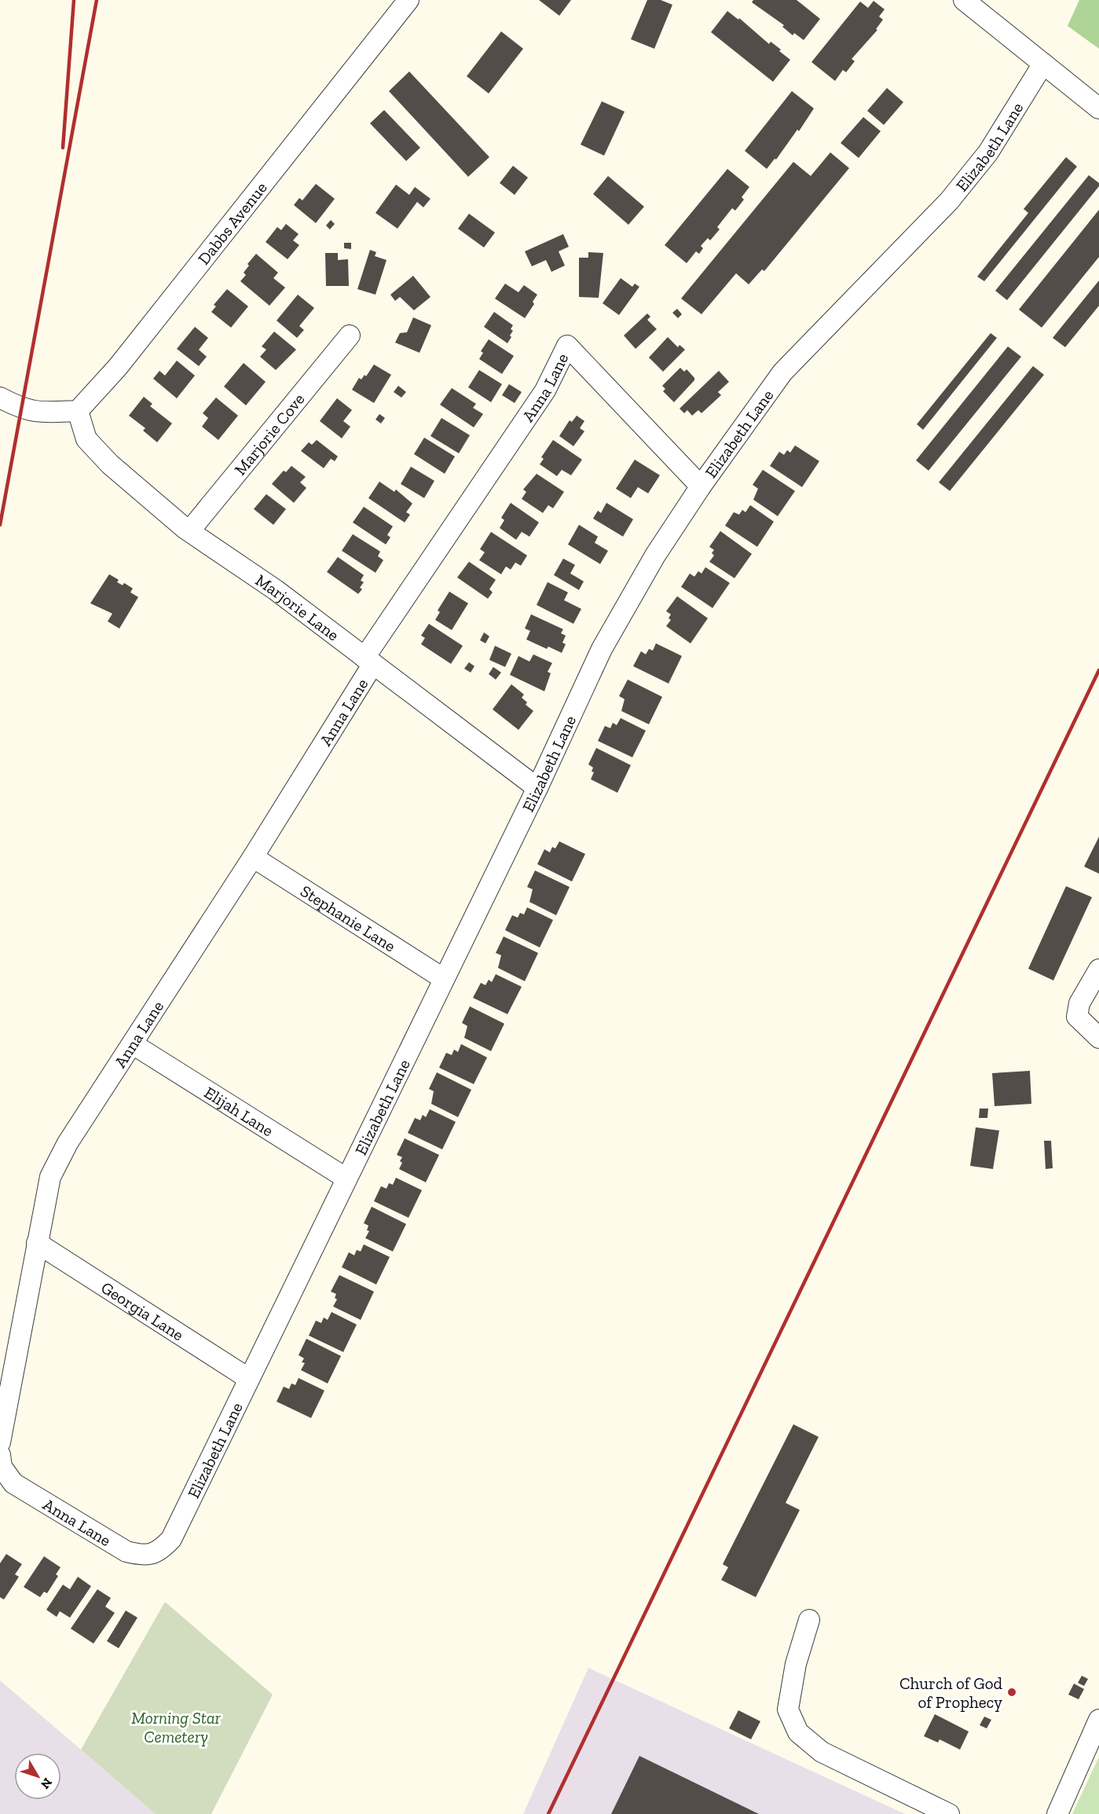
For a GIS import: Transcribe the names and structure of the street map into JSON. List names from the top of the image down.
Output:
{
  "streets": {
    "street": [
      "Elizabeth Lane",
      "Dabbs Avenue",
      "Anna Lane",
      "Marjorie Cove",
      "Marjorie Lane",
      "Stephanie Lane",
      "Elijah Lane",
      "Georgia Lane"
    ]
  },
  "crossings": [
    ["Elizabeth Lane", "Anna Lane"],
    ["Elizabeth Lane", "Marjorie Lane"],
    ["Elizabeth Lane", "Stephanie Lane"],
    ["Elizabeth Lane", "Elijah Lane"],
    ["Elizabeth Lane", "Georgia Lane"],
    ["Dabbs Avenue", "Marjorie Lane"],
    ["Anna Lane", "Marjorie Lane"],
    ["Anna Lane", "Stephanie Lane"],
    ["Anna Lane", "Elijah Lane"],
    ["Anna Lane", "Georgia Lane"],
    ["Marjorie Cove", "Marjorie Lane"]
  ],
  "parks": ["Morning Star Cemetery"],
  "places": ["Church of God of Prophecy"],
  "north": "bottom right"
}
